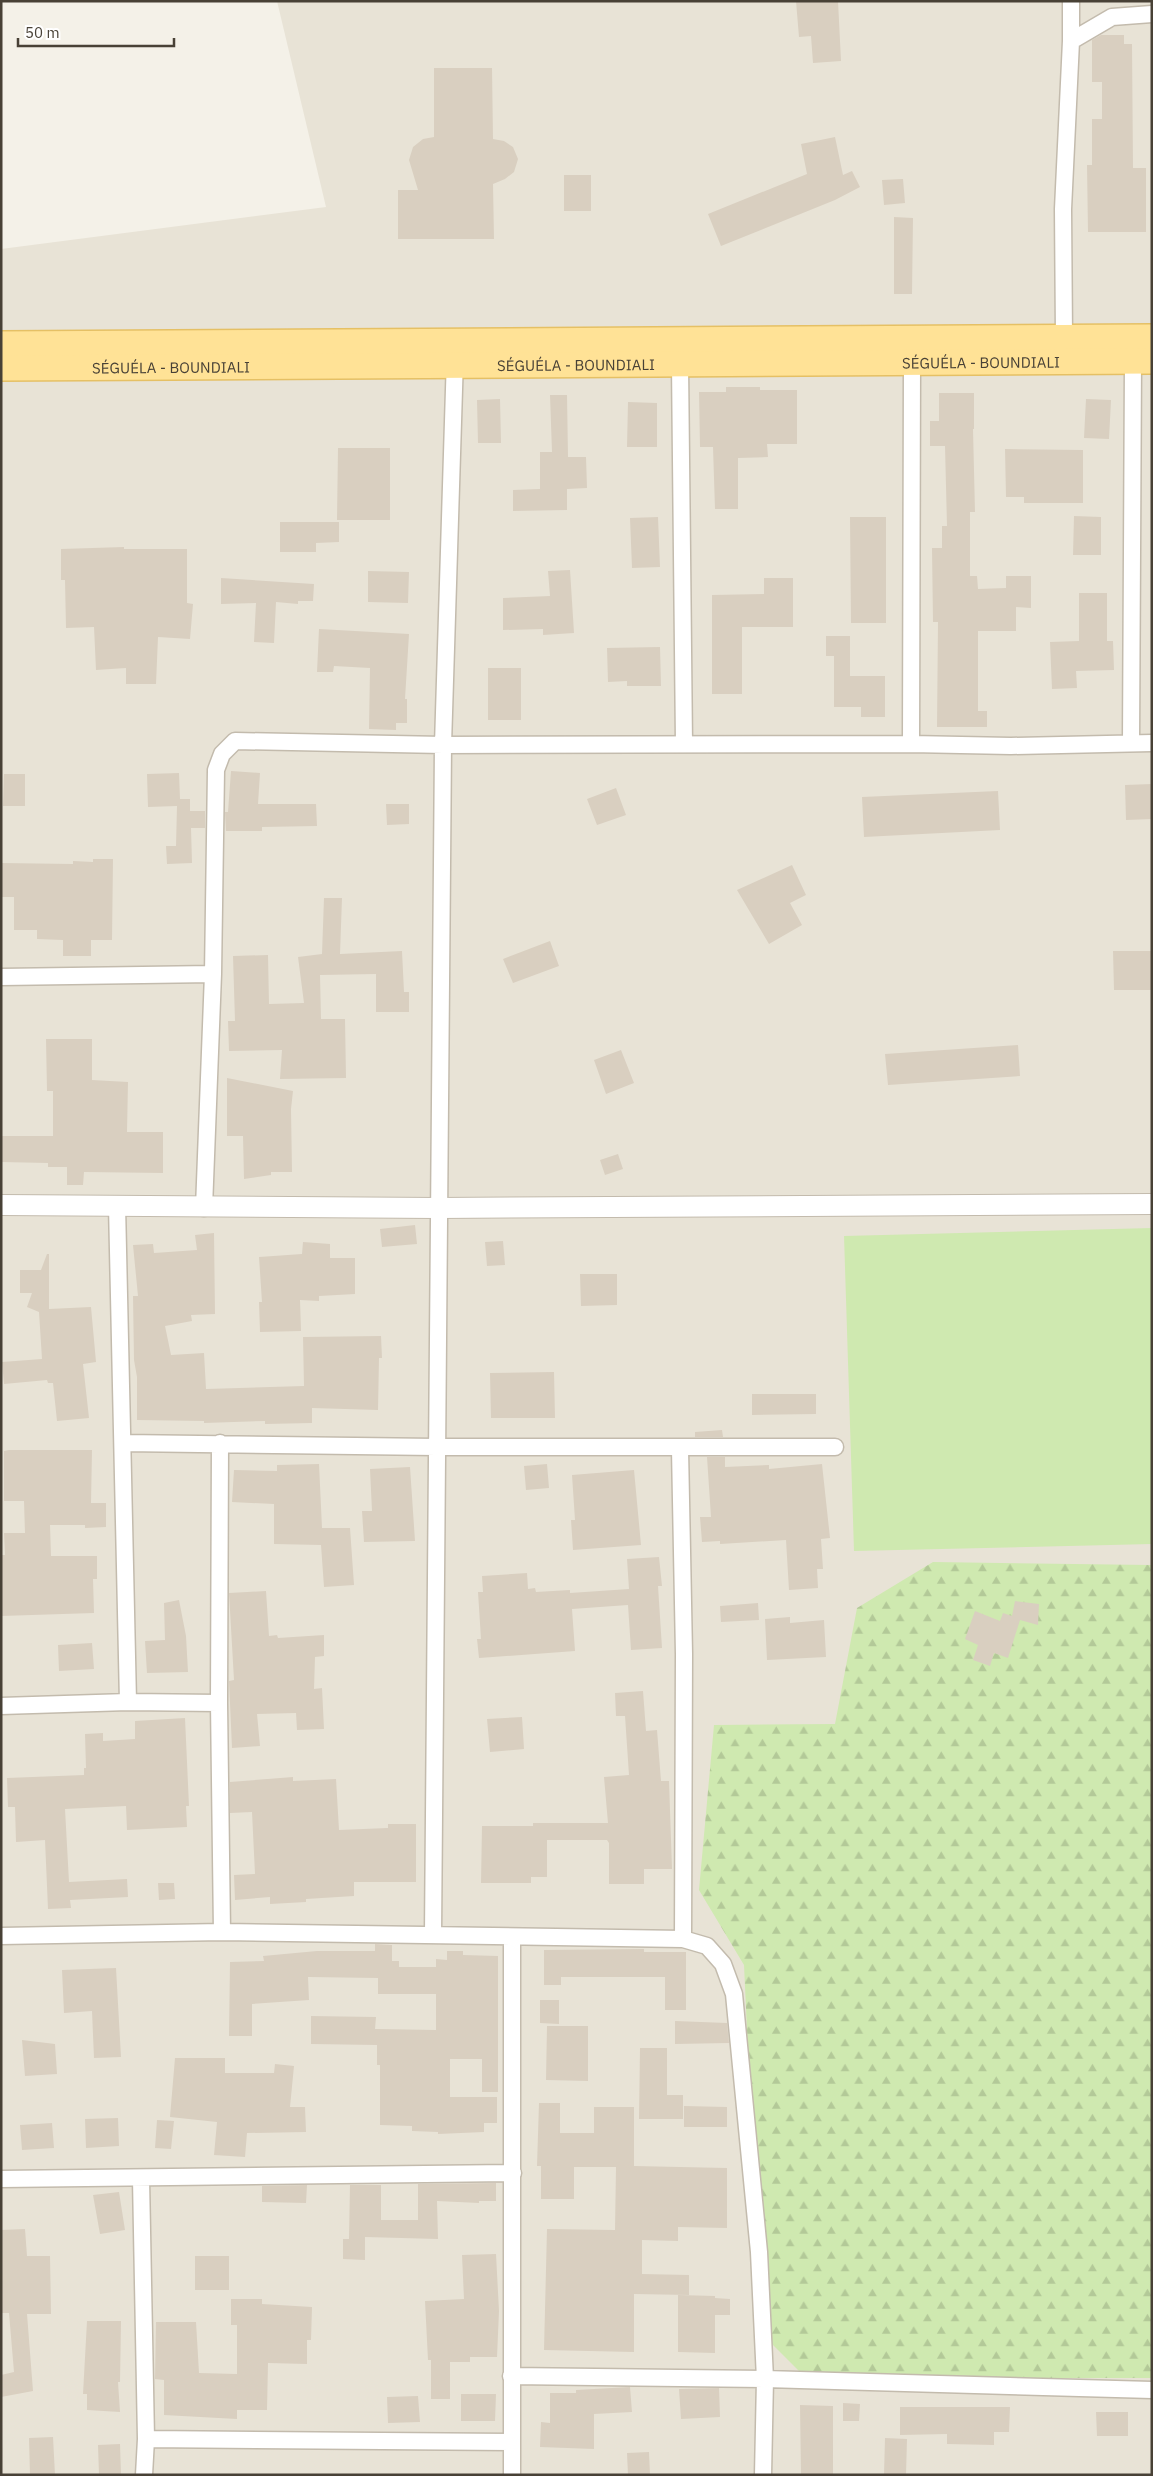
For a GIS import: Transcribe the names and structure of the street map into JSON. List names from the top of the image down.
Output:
{
  "streets": {
    "main road": ["SÉGUÉLA - BOUNDIALI"]
  },
  "scale_bar": "50 m"
}
